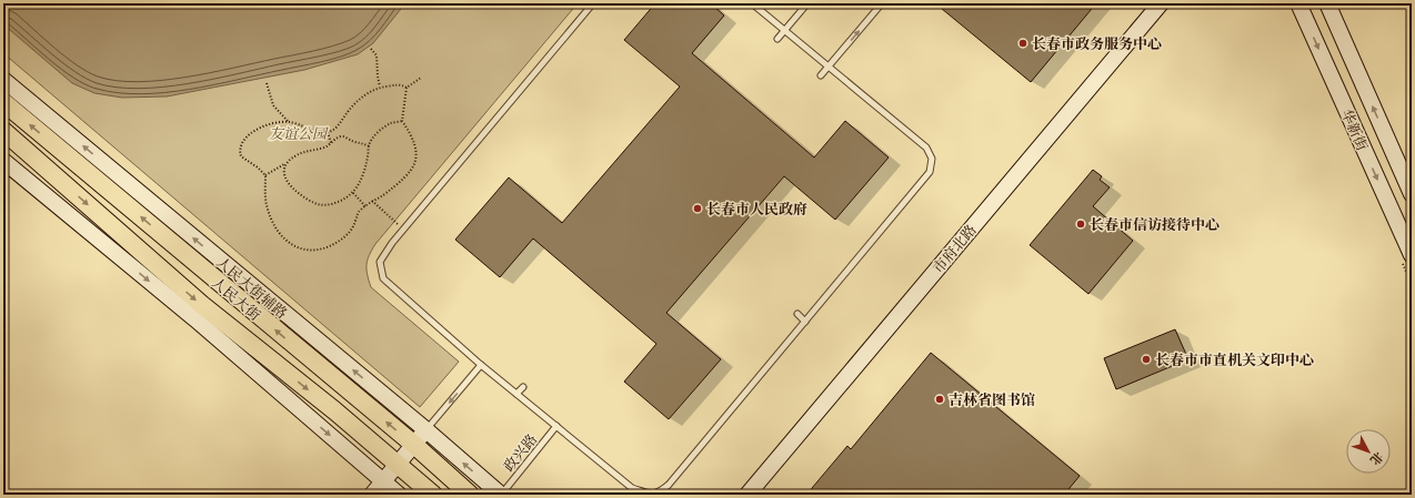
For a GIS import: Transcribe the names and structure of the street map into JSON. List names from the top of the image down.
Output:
{
  "streets": {
    "main road": [
      "华新街",
      "市府北路",
      "人民大街辅路",
      "人民大街"
    ],
    "lane": ["政兴路"]
  },
  "crossings": [
    ["人民大街辅路", "政兴路"]
  ],
  "parks": ["友谊公园"],
  "places": [
    "长春市政务服务中心",
    "长春市人民政府",
    "长春市信访接待中心",
    "长春市市直机关文印中心",
    "吉林省图书馆"
  ],
  "north": "bottom right"
}
